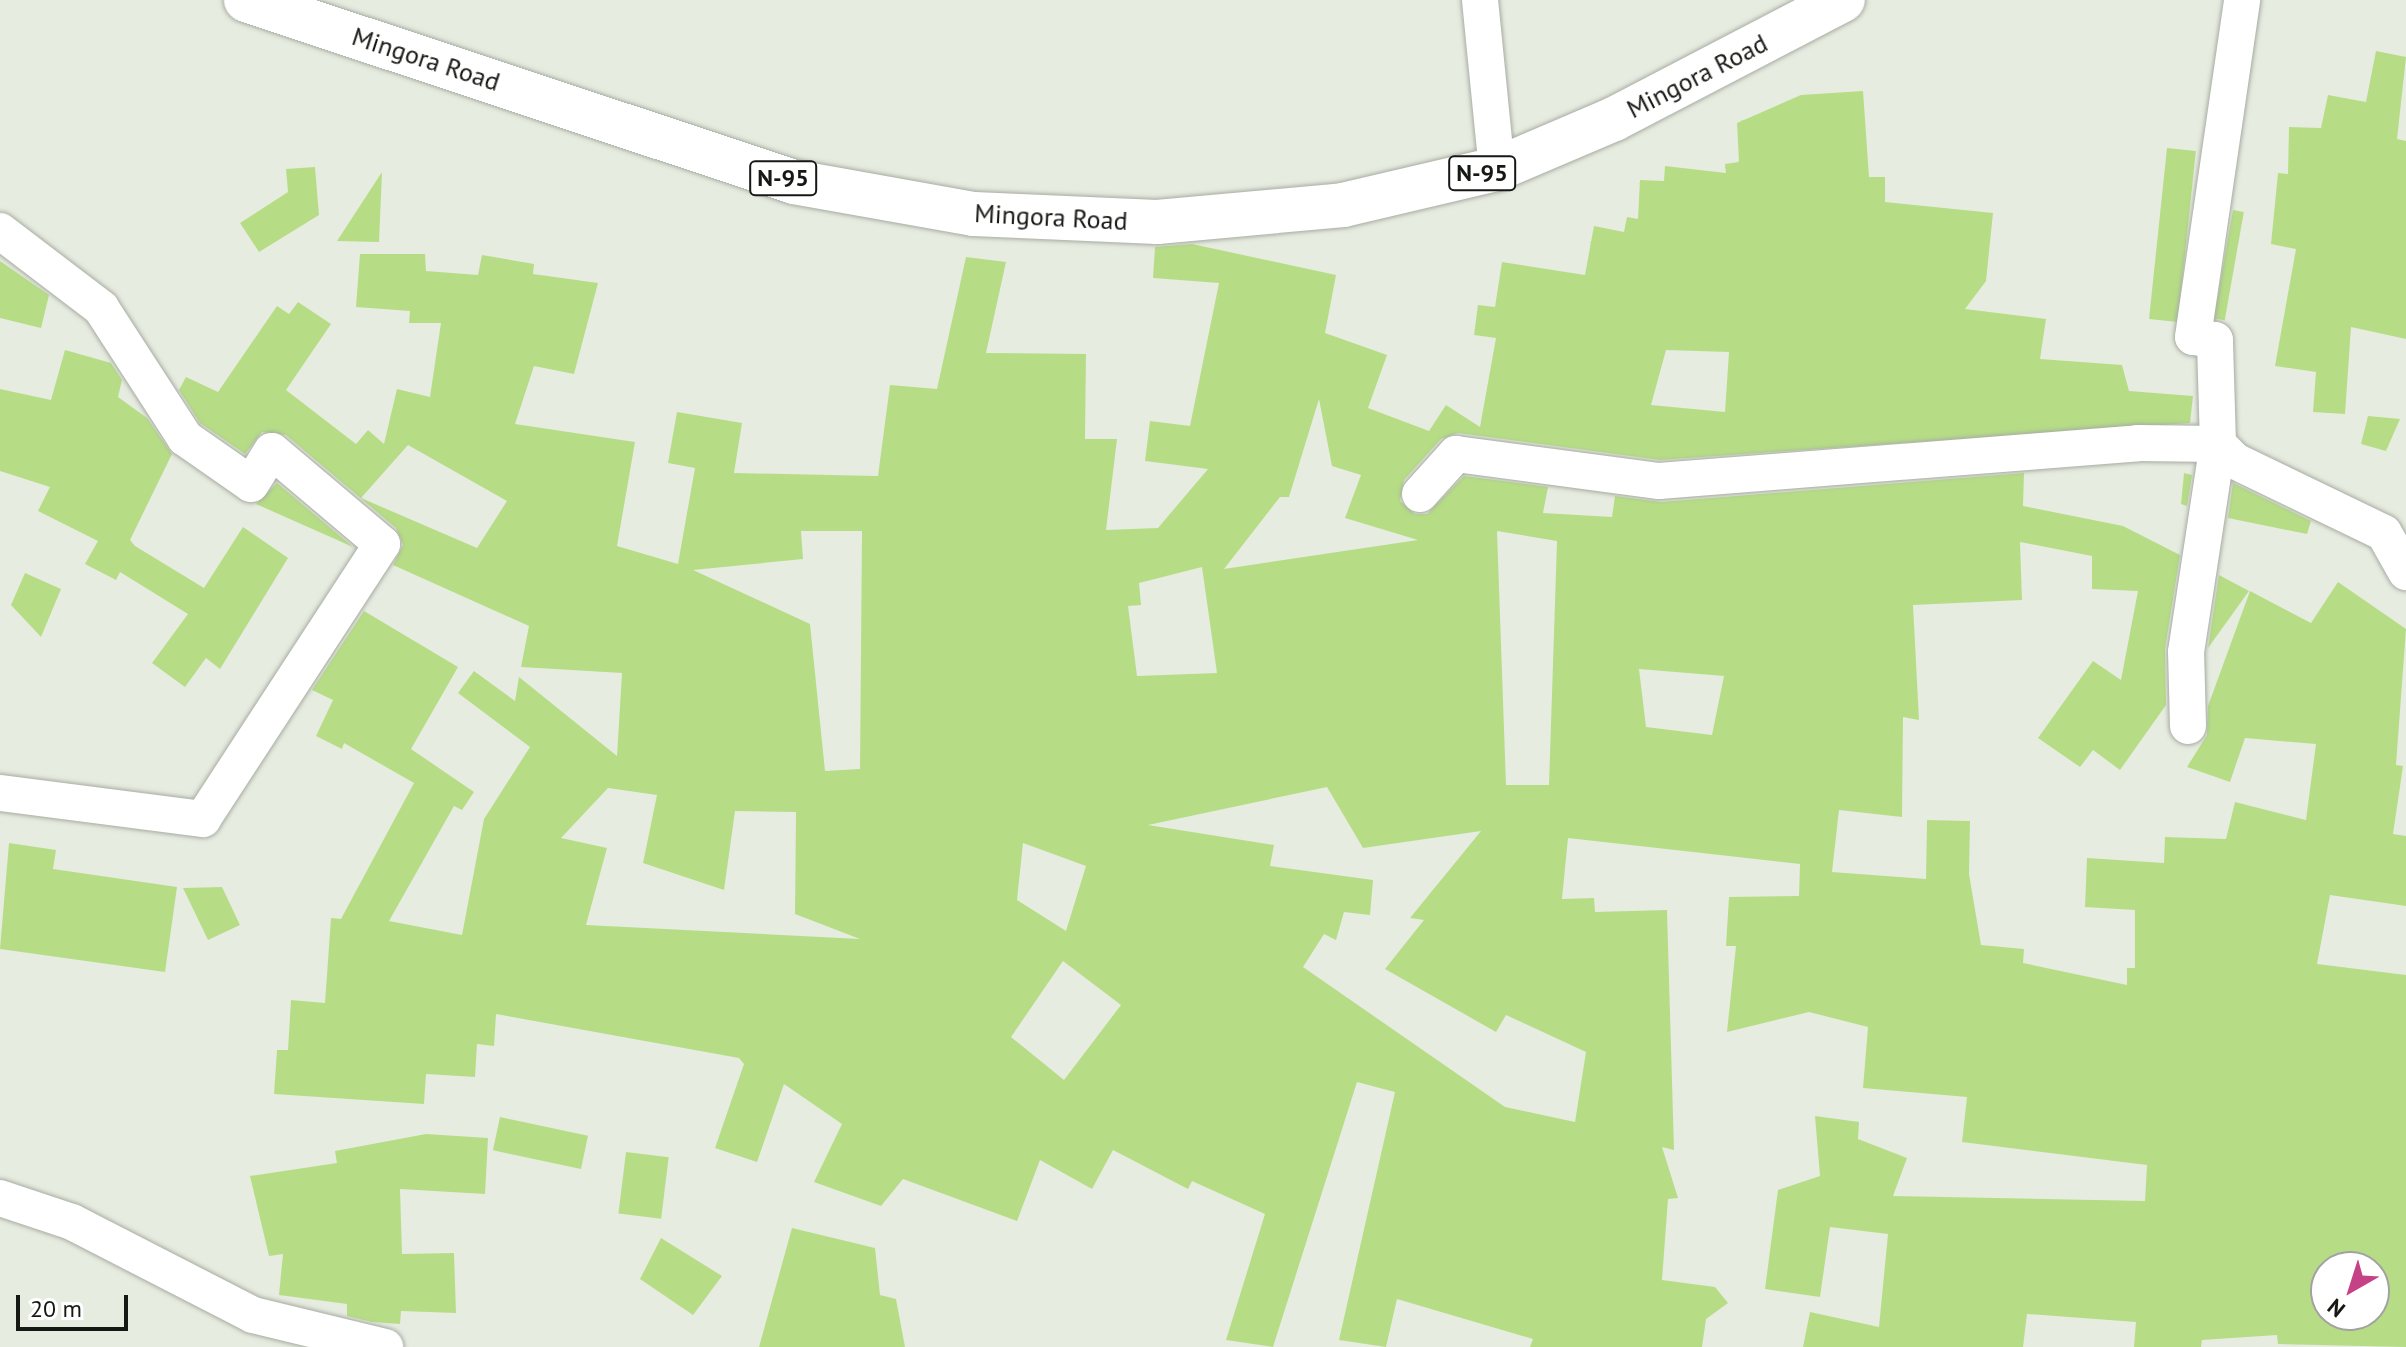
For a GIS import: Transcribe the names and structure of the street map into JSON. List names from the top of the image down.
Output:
{
  "streets": {
    "highway": ["Mingora Road", "N-95"]
  },
  "scale_bar": "20 m",
  "north": "bottom left"
}
